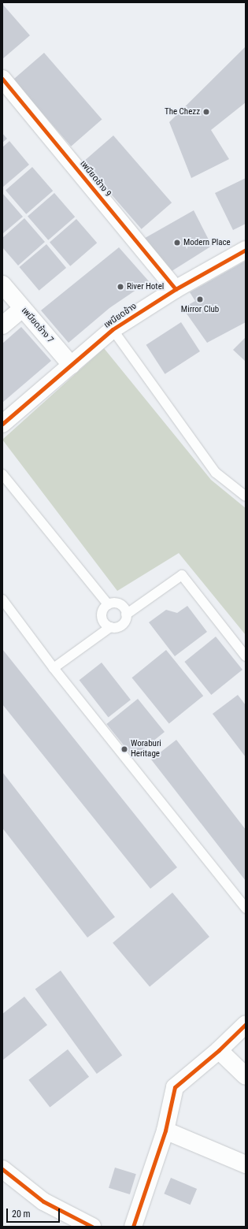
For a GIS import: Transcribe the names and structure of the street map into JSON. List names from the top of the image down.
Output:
{
  "streets": {
    "street": ["เพนียดช้าง 9", "เพนียดช้าง", "เพนียดช้าง 7"]
  },
  "crossings": [
    ["เพนียดช้าง 9", "เพนียดช้าง"],
    ["เพนียดช้าง", "เพนียดช้าง 7"]
  ],
  "places": [
    "The Chezz",
    "Modern Place",
    "River Hotel",
    "Mirror Club",
    "Woraburi Heritage"
  ],
  "scale_bar": "20 m"
}
